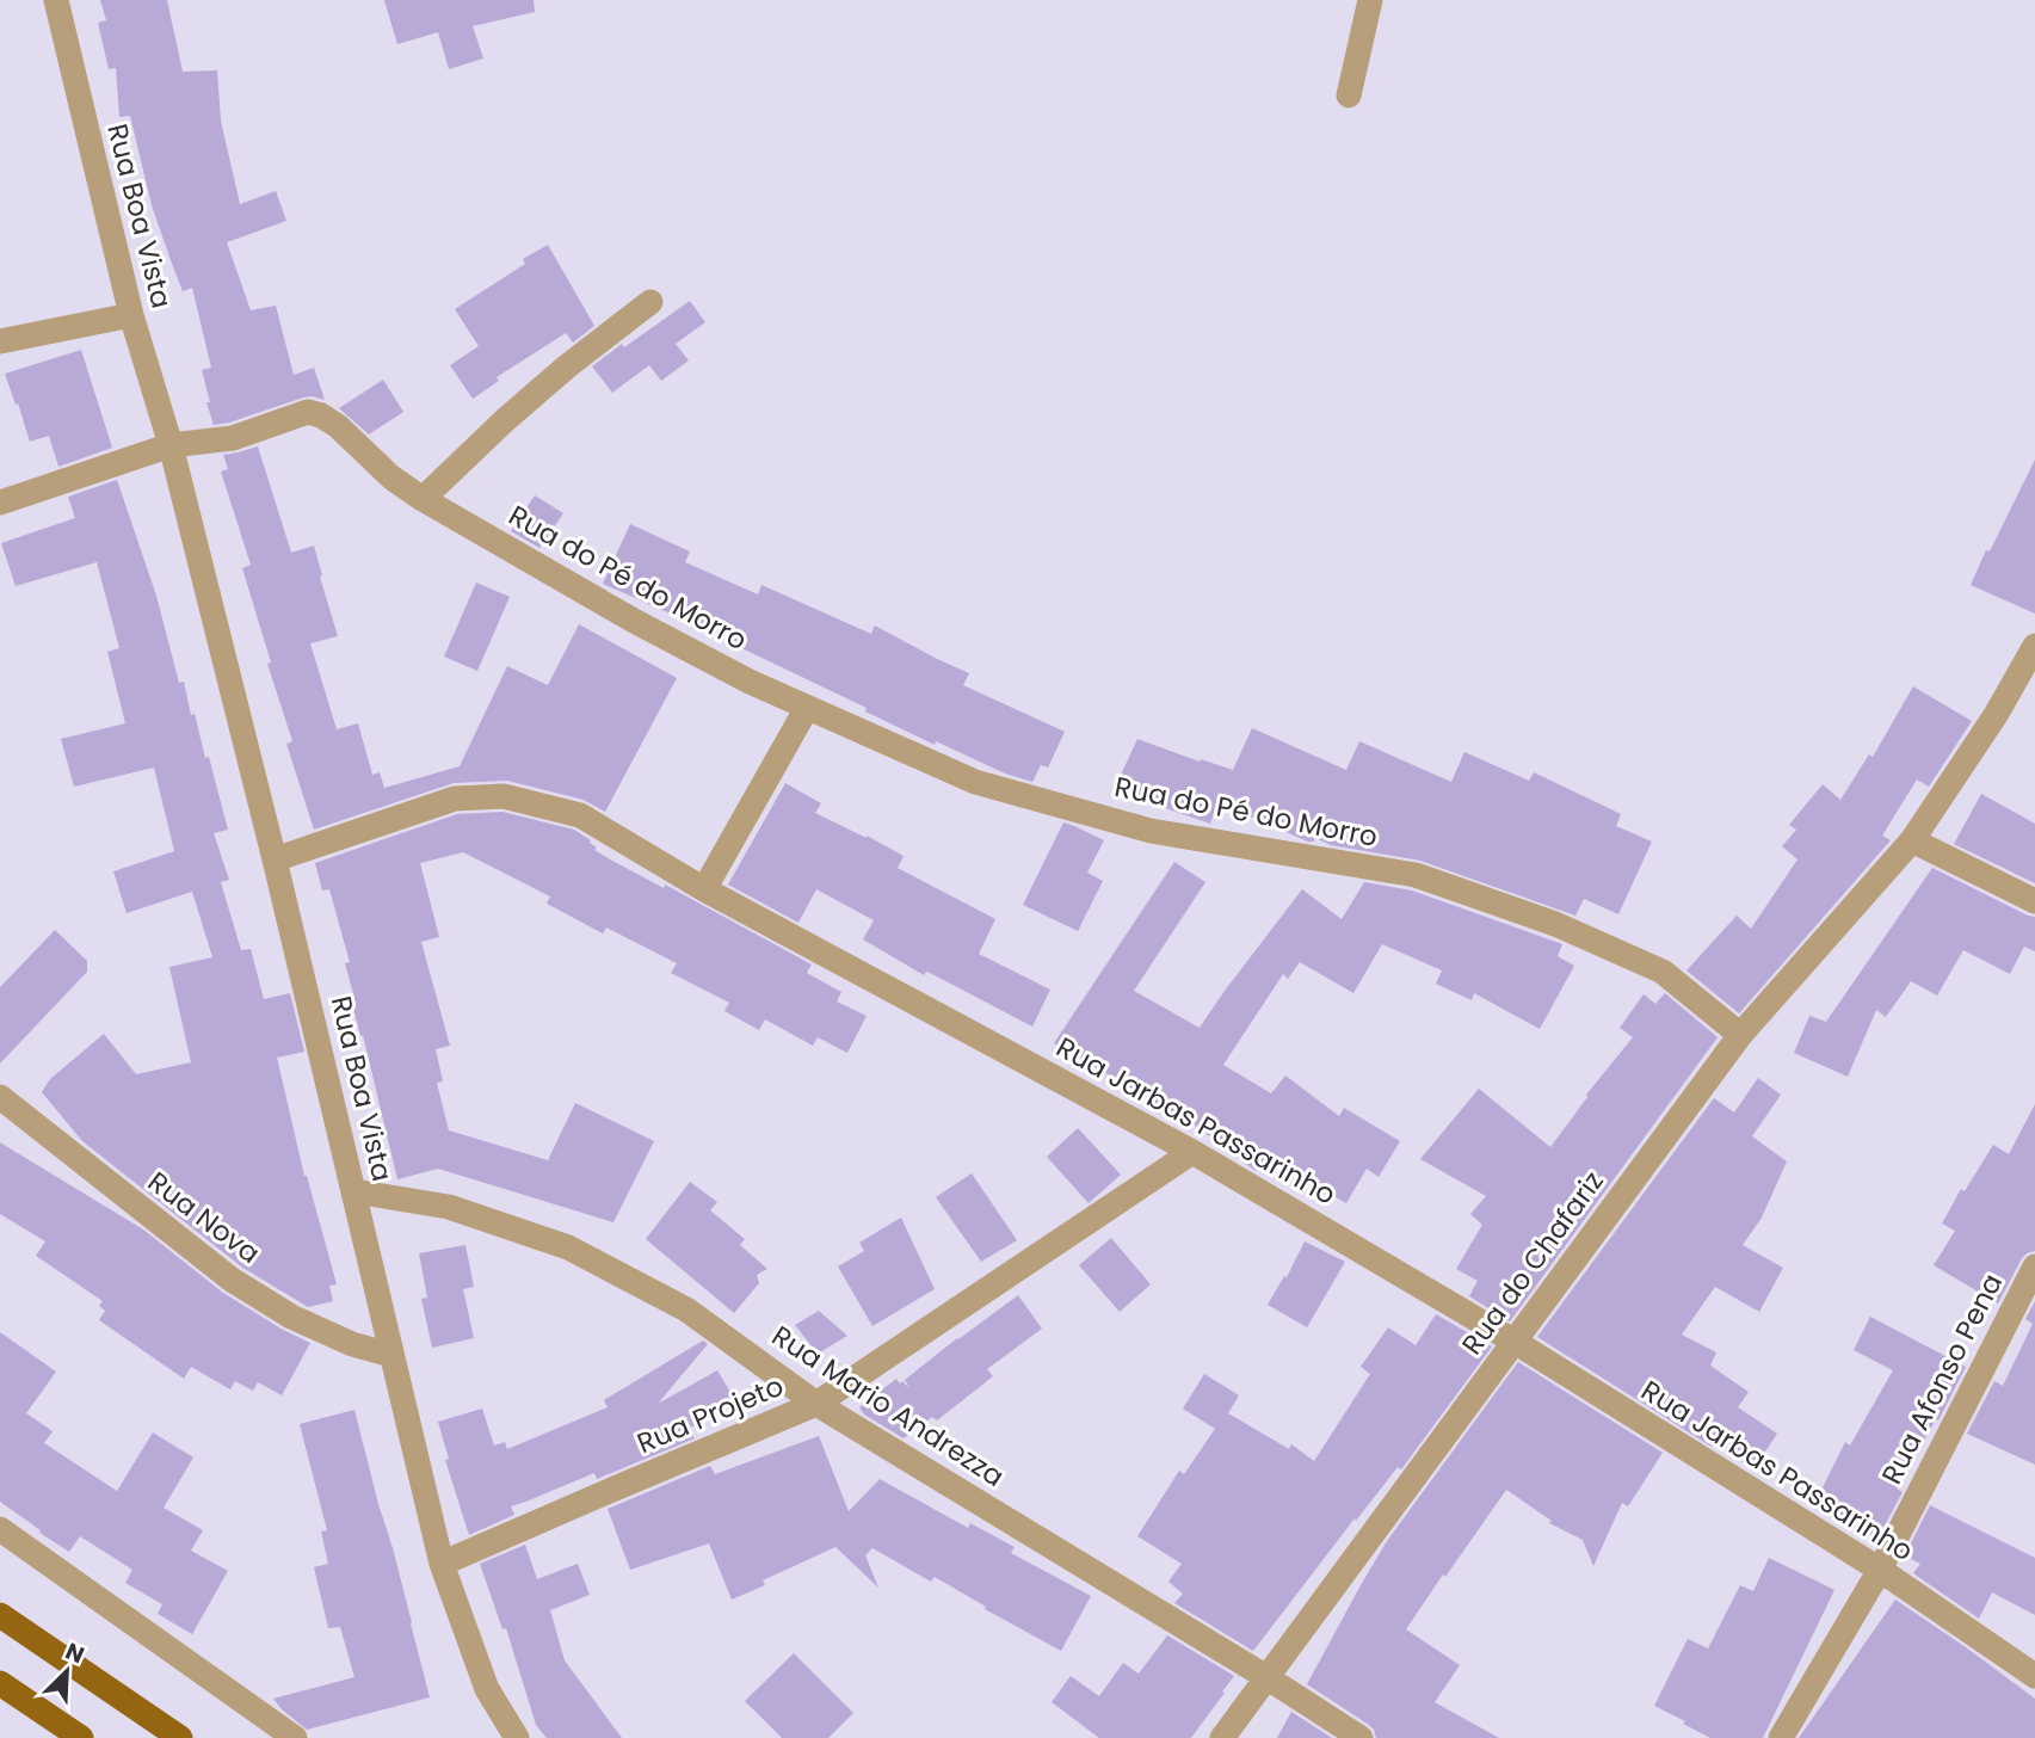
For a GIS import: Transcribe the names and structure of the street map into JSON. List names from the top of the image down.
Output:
{
  "streets": {
    "street": [
      "Rua Boa Vista",
      "Rua do Pé do Morro",
      "Rua Jarbas Passarinho",
      "Rua Nova",
      "Rua do Chafariz",
      "Rua Afonso Pena",
      "Rua Mario Andrezza",
      "Rua Projeto"
    ]
  },
  "crossings": [
    ["Rua Boa Vista", "Rua do Pé do Morro"],
    ["Rua Boa Vista", "Rua Jarbas Passarinho"],
    ["Rua Boa Vista", "Rua Nova"],
    ["Rua Boa Vista", "Rua Mario Andrezza"],
    ["Rua Boa Vista", "Rua Projeto"],
    ["Rua do Pé do Morro", "Rua do Chafariz"],
    ["Rua Jarbas Passarinho", "Rua do Chafariz"],
    ["Rua Jarbas Passarinho", "Rua Afonso Pena"],
    ["Rua Jarbas Passarinho", "Rua Projeto"],
    ["Rua do Chafariz", "Rua Mario Andrezza"],
    ["Rua Mario Andrezza", "Rua Projeto"]
  ],
  "north": "top right"
}
